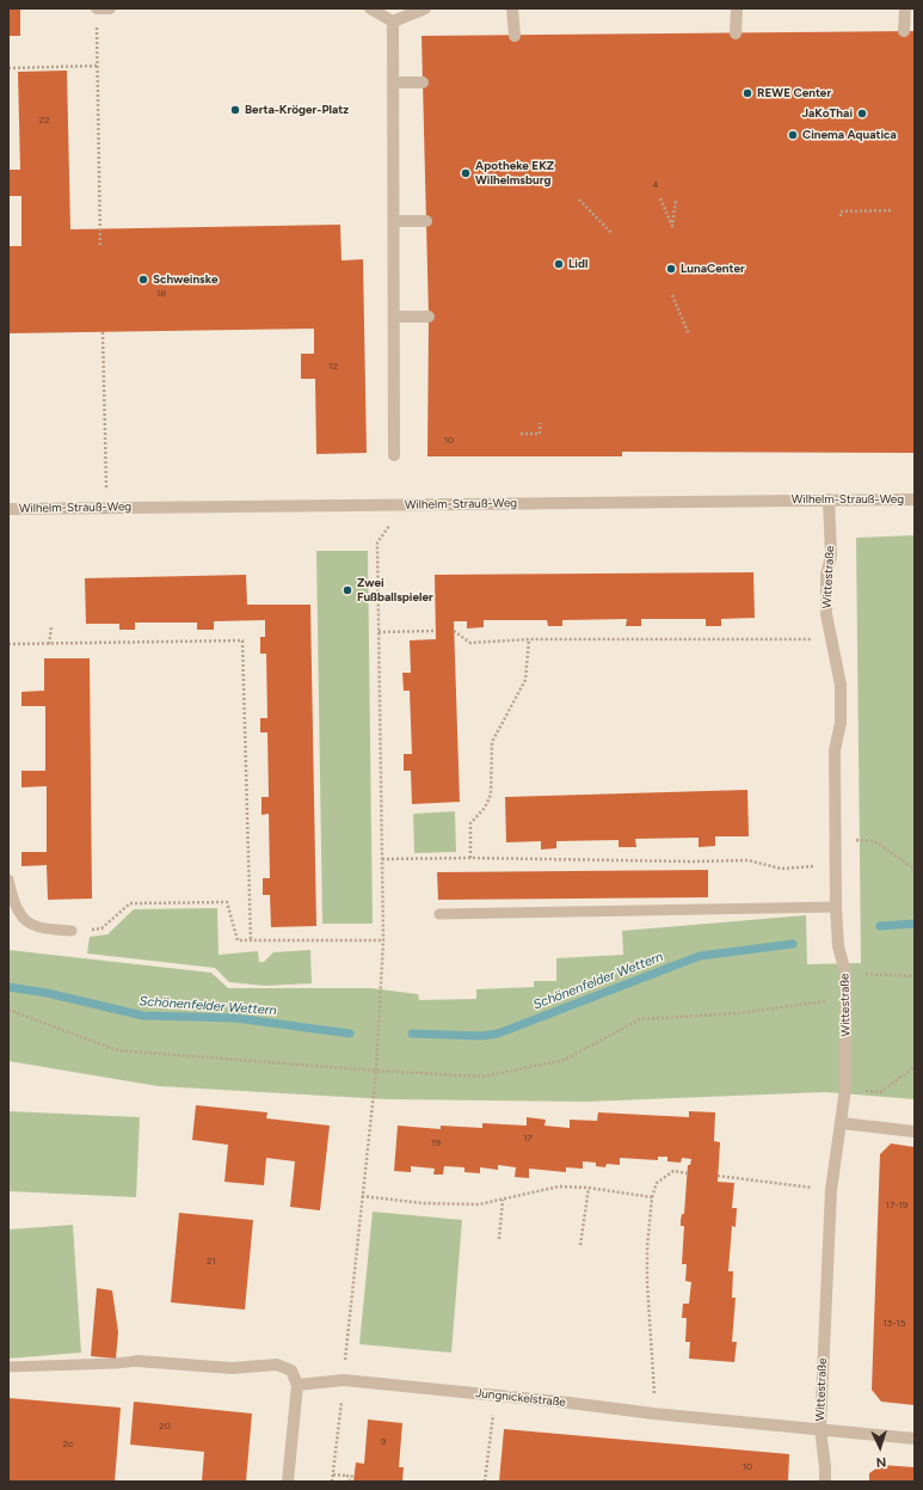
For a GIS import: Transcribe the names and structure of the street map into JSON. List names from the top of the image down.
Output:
{
  "streets": {
    "street": ["Wilhelm-Strauß-Weg", "Wittestraße", "Jungnickelstraße"]
  },
  "crossings": [
    ["Wilhelm-Strauß-Weg", "Wittestraße"],
    ["Wittestraße", "Jungnickelstraße"]
  ],
  "water": ["Schönenfelder Wettern"],
  "places": [
    "REWE Center",
    "Berta-Kröger-Platz",
    "JaKoThai",
    "Cinema Aquatica",
    "Apotheke EKZ Wilhelmsburg",
    "Lidl",
    "LunaCenter",
    "Schweinske",
    "Zwei Fußballspieler"
  ],
  "house_numbers": [
    "22",
    "4",
    "18",
    "12",
    "10",
    "17",
    "19",
    "17-19",
    "21",
    "13-15",
    "20",
    "9",
    "2c",
    "10"
  ],
  "north": "bottom"
}
